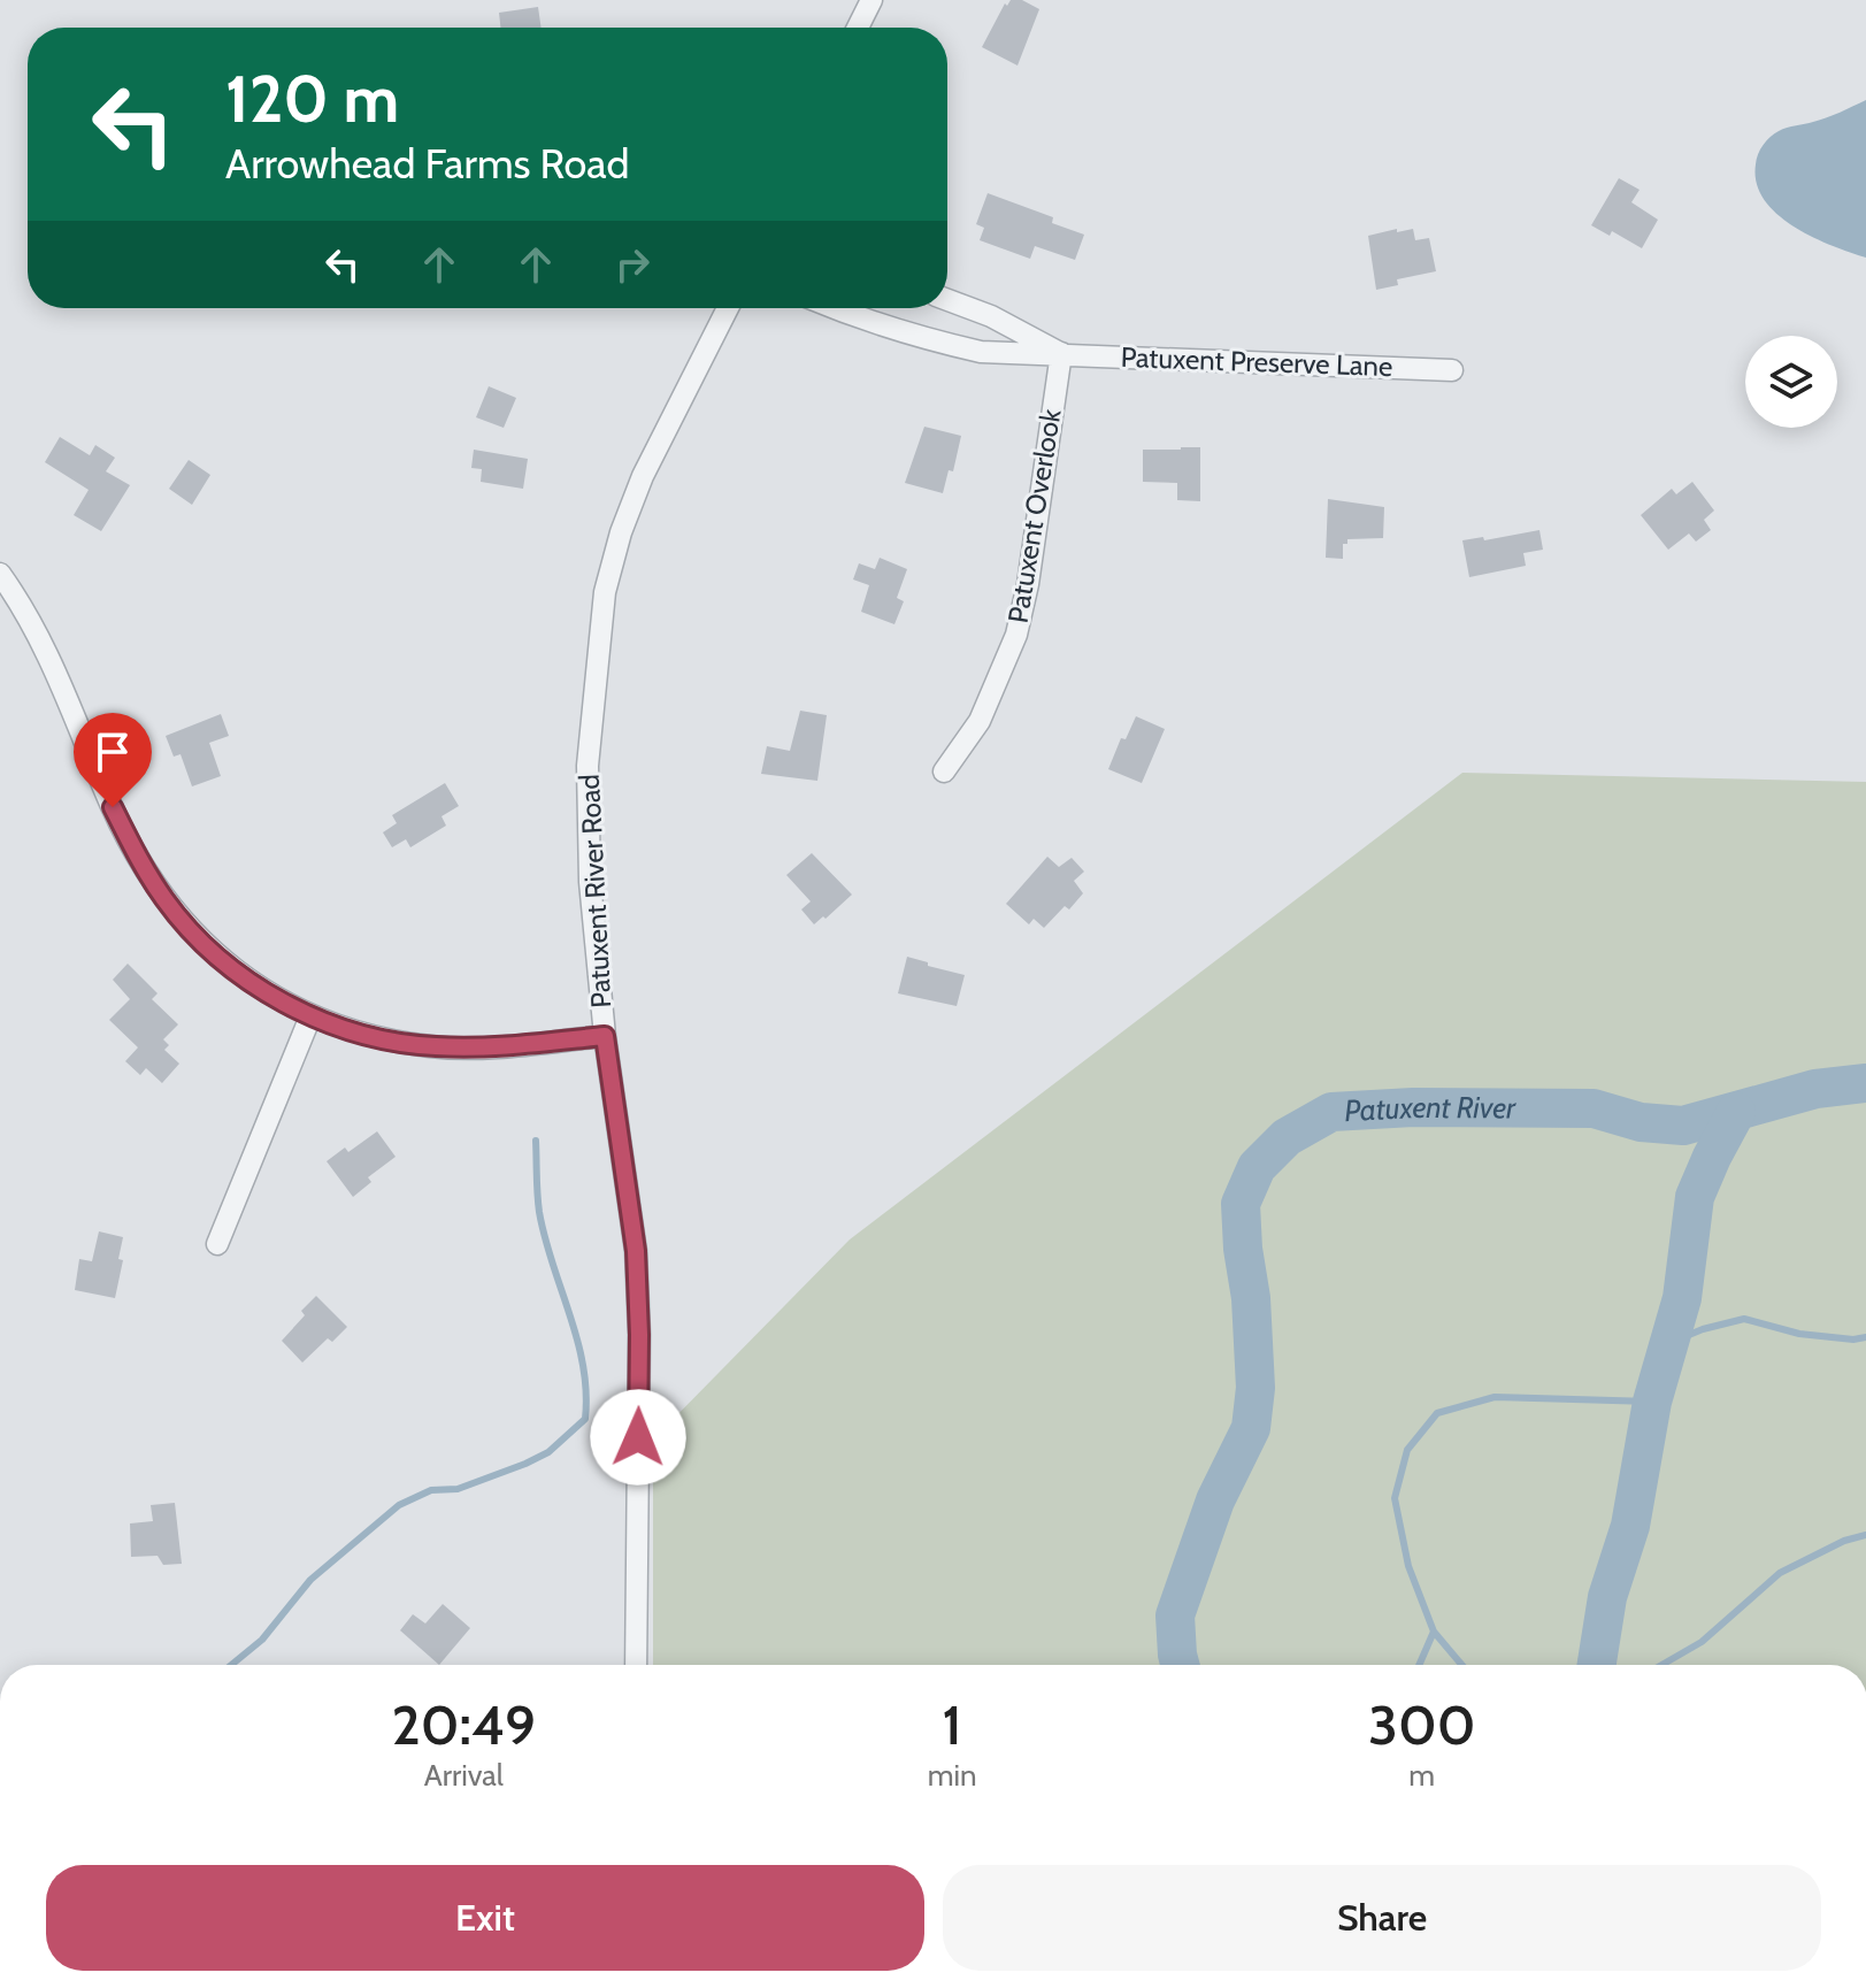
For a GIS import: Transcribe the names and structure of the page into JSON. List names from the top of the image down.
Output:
{
  "streets": {
    "street": ["Patuxent Preserve Lane", "Patuxent Overlook", "Patuxent River Road"]
  },
  "crossings": [
    ["Patuxent Preserve Lane", "Patuxent Overlook"]
  ],
  "water": ["Patuxent River"],
  "page": {
    "turn": ["120 m", "Arrowhead Farms Road"],
    "eta": [
      "20:49",
      "Arrival",
      "1",
      "min",
      "300",
      "m"
    ],
    "buttons": ["Exit", "Share"]
  }
}
